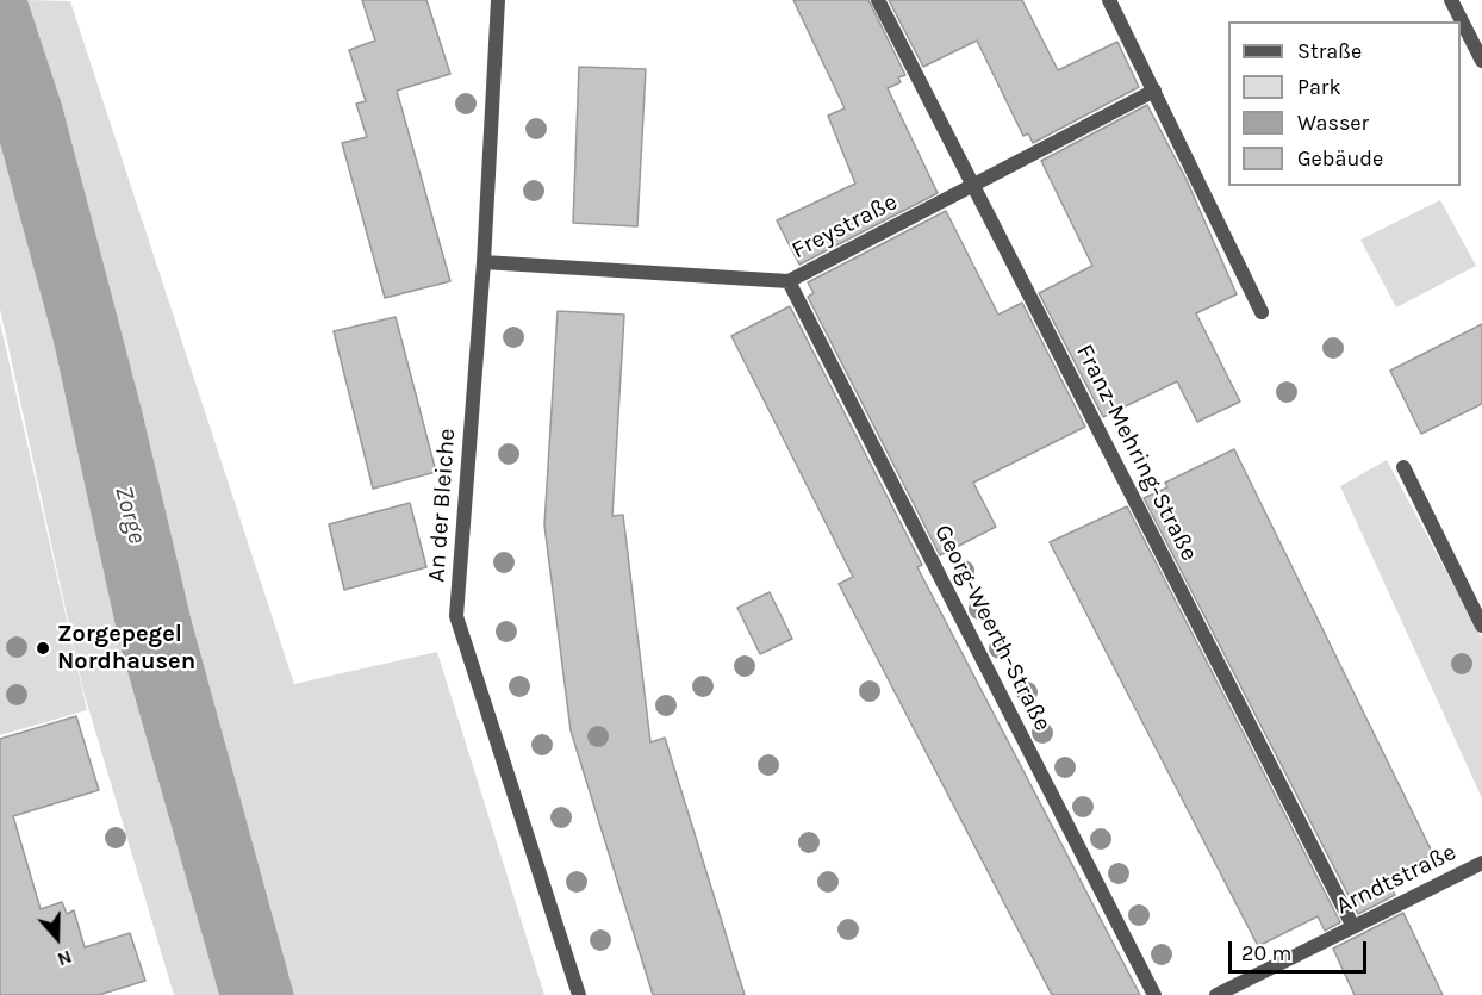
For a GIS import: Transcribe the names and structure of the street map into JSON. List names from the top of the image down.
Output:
{
  "streets": {
    "street": [
      "Freystraße",
      "Franz-Mehring-Straße",
      "An der Bleiche",
      "Georg-Weerth-Straße",
      "Arndtstraße"
    ]
  },
  "crossings": [
    ["Freystraße", "Franz-Mehring-Straße"],
    ["Freystraße", "An der Bleiche"],
    ["Freystraße", "Georg-Weerth-Straße"],
    ["Franz-Mehring-Straße", "Arndtstraße"]
  ],
  "water": ["Zorge"],
  "places": ["Zorgepegel Nordhausen"],
  "legend": [
    "Straße",
    "Park",
    "Wasser",
    "Gebäude"
  ],
  "scale_bar": "20 m",
  "north": "bottom"
}
